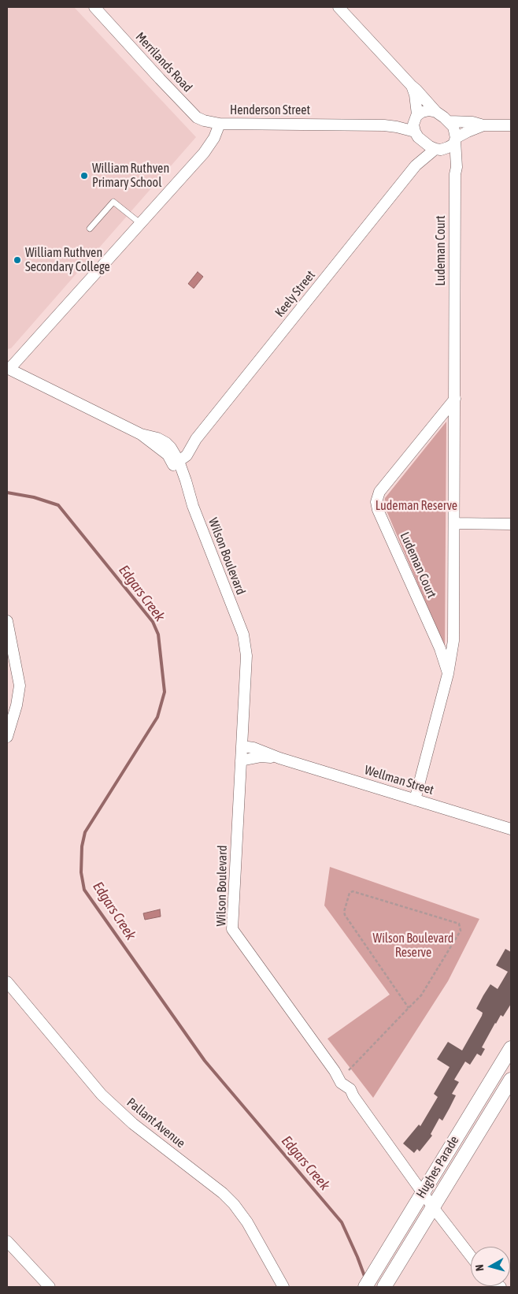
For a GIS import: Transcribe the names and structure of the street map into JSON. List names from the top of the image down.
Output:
{
  "streets": {
    "street": [
      "Merrilands Road",
      "Henderson Street",
      "Ludeman Court",
      "Keely Street",
      "Wilson Boulevard",
      "Wellman Street",
      "Pallant Avenue",
      "Hughes Parade"
    ]
  },
  "crossings": [
    ["Merrilands Road", "Henderson Street"],
    ["Henderson Street", "Ludeman Court"],
    ["Henderson Street", "Keely Street"],
    ["Henderson Street", "Wilson Boulevard"],
    ["Ludeman Court", "Keely Street"],
    ["Ludeman Court", "Wellman Street"],
    ["Keely Street", "Wilson Boulevard"],
    ["Wilson Boulevard", "Wellman Street"],
    ["Wilson Boulevard", "Hughes Parade"]
  ],
  "water": ["Edgars Creek"],
  "parks": ["Ludeman Reserve", "Wilson Boulevard Reserve"],
  "places": ["William Ruthven Primary School", "William Ruthven Secondary College"],
  "north": "left"
}
